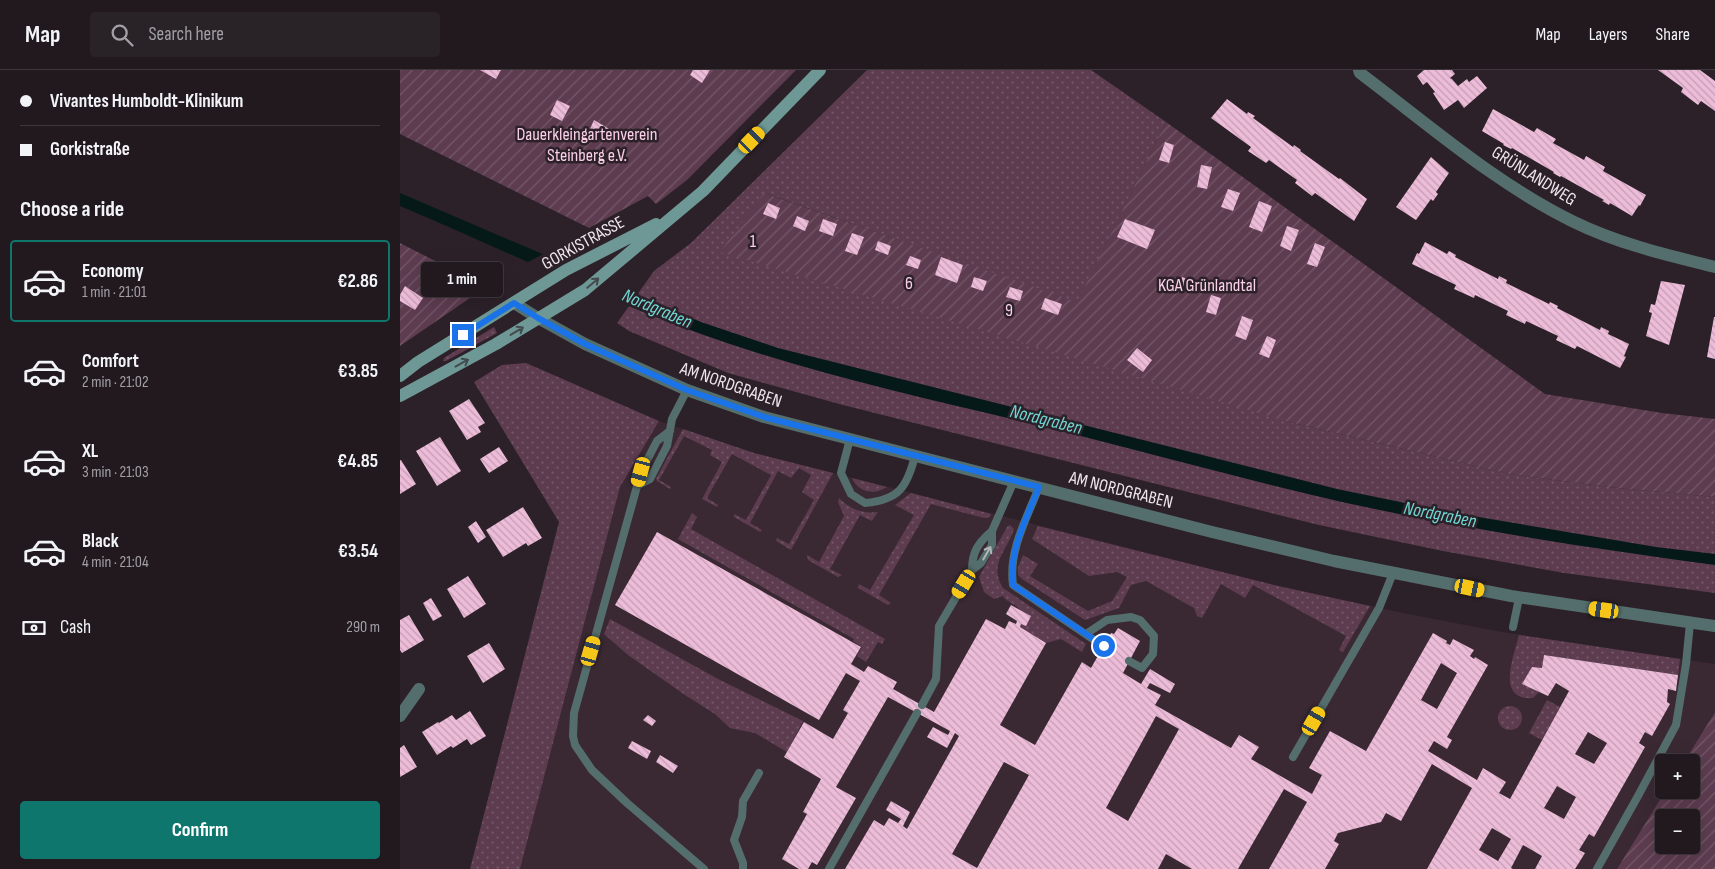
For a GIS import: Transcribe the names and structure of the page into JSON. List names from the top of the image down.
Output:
{
  "streets": {
    "main road": ["GORKISTRASSE"],
    "street": ["GRÜNLANDWEG", "AM NORDGRABEN"]
  },
  "crossings": [
    ["GORKISTRASSE", "AM NORDGRABEN"]
  ],
  "water": ["Nordgraben"],
  "parks": [
    "Dauerkleingartenverein Steinberg e.V.",
    "1",
    "6",
    "KGA Grünlandtal",
    "9"
  ],
  "page": {
    "header": "Map",
    "search": "Search here",
    "nav": ["Map", "Layers", "Share"],
    "banner": ["Vivantes Humboldt-Klinikum", "Gorkistraße"],
    "heading": "Choose a ride",
    "list": [
      {
        "name": "Economy",
        "note": "1 min · 21:01",
        "value": "€2.86"
      },
      {
        "name": "Comfort",
        "note": "2 min · 21:02",
        "value": "€3.85"
      },
      {
        "name": "XL",
        "note": "3 min · 21:03",
        "value": "€4.85"
      },
      {
        "name": "Black",
        "note": "4 min · 21:04",
        "value": "€3.54"
      }
    ],
    "bubble": "1 min",
    "pay": ["Cash", "290 m"],
    "map_buttons": ["+", "−"],
    "buttons": "Confirm"
  }
}
